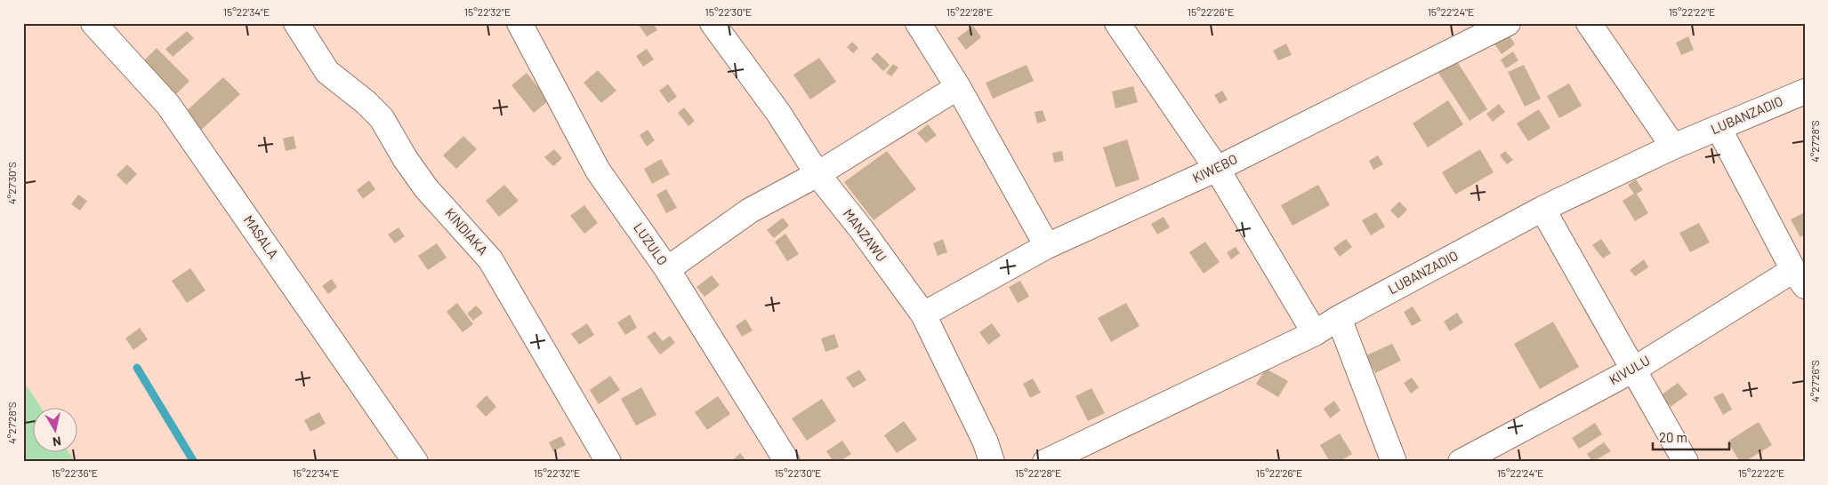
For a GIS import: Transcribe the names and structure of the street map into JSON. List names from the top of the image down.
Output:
{
  "streets": {
    "street": [
      "LUBANZADIO",
      "KIWEBO",
      "KINDIAKA",
      "MANZAWU",
      "MASALA",
      "LUZULO",
      "KIVULU"
    ]
  },
  "crossings": [
    ["KIWEBO", "MANZAWU"]
  ],
  "scale_bar": "20 m",
  "north": "bottom",
  "coordinates": [
    "15°22'34\"E",
    "15°22'32\"E",
    "15°22'30\"E",
    "15°22'28\"E",
    "15°22'26\"E",
    "15°22'24\"E",
    "15°22'22\"E",
    "4°27'28\"S",
    "4°27'30\"S",
    "4°27'26\"S",
    "15°22'36\"E"
  ]
}
